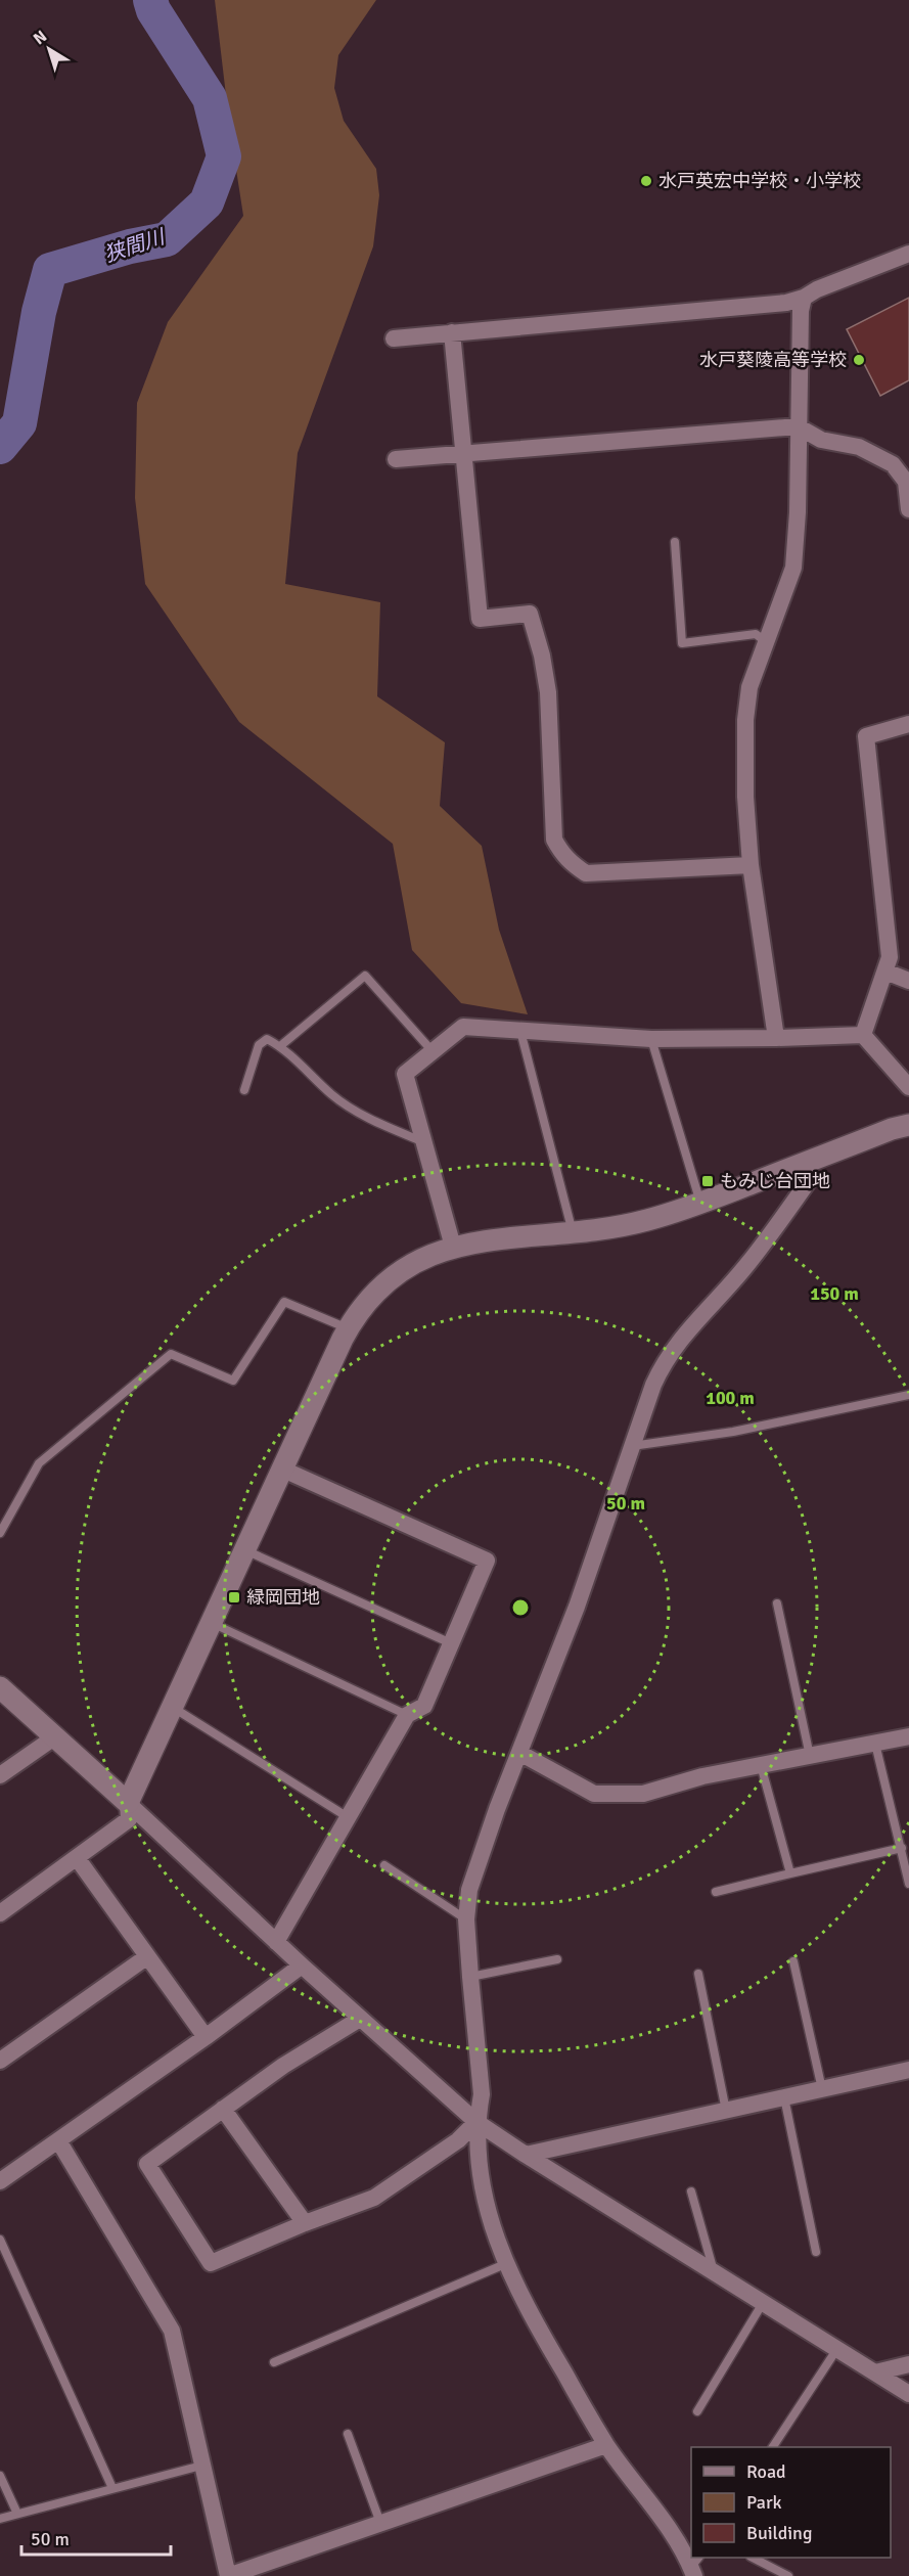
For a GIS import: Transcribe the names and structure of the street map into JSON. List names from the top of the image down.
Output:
{
  "water": ["狭間川"],
  "places": {
    "other": ["水戸英宏中学校・小学校", "水戸葵陵高等学校"],
    "transit": ["もみじ台団地", "緑岡団地"]
  },
  "legend": ["Road", "Park", "Building"],
  "scale_bar": "50 m",
  "north": "top left",
  "rings": ["150 m", "100 m", "50 m"]
}
